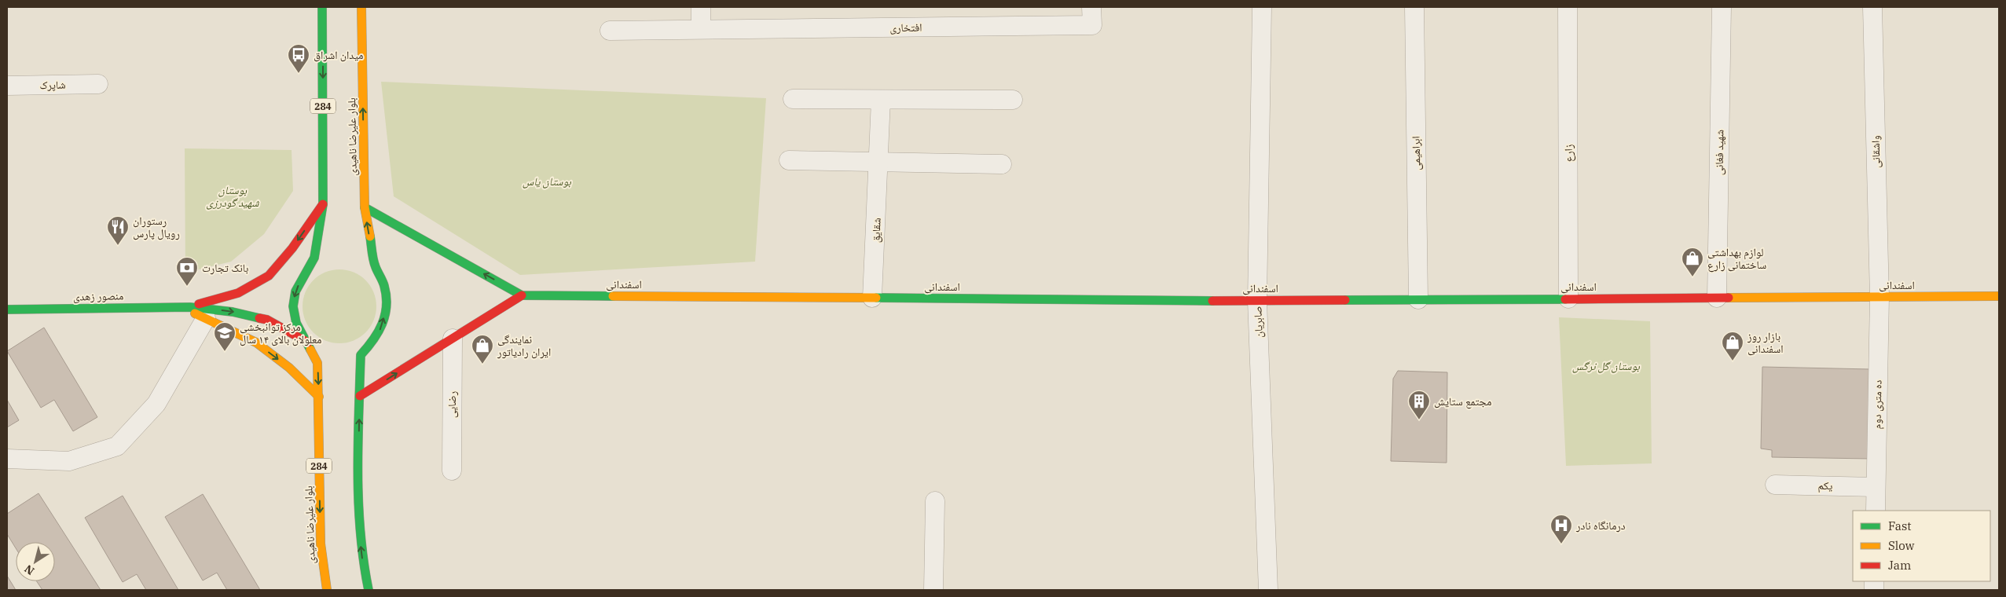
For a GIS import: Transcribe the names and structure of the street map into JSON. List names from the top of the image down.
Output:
{
  "streets": {
    "main road": [
      "284",
      "بلوار علیرضا ناهیدی",
      "اسفندانی",
      "منصور زهدی"
    ],
    "street": [
      "افتخاری",
      "شاپرک",
      "واشقانی",
      "شهید فغانی",
      "ابراهیمی",
      "زارع",
      "شقایق",
      "صابریان",
      "رضایی",
      "ده متری دوم",
      "یکم"
    ]
  },
  "crossings": [
    ["284", "بلوار علیرضا ناهیدی"],
    ["284", "منصور زهدی"],
    ["بلوار علیرضا ناهیدی", "منصور زهدی"],
    ["واشقانی", "اسفندانی"],
    ["واشقانی", "ده متری دوم"],
    ["شهید فغانی", "اسفندانی"],
    ["ابراهیمی", "اسفندانی"],
    ["زارع", "اسفندانی"],
    ["شقایق", "اسفندانی"],
    ["اسفندانی", "صابریان"],
    ["اسفندانی", "ده متری دوم"],
    ["ده متری دوم", "یکم"]
  ],
  "parks": ["بوستان یاس", "بوستان شهید گودرزی", "بوستان گل نرگس"],
  "places": {
    "bus stop": ["میدان اشراق"],
    "restaurant": ["رستوران رویال پارس"],
    "shop": ["لوازم بهداشتی ساختمانی زارع", "بازار روز اسفندانی", "نمایندگی ایران رادیاتور"],
    "bank": ["بانک تجارت"],
    "school or university": ["مرکز توانبخشی معلولان بالای ۱۴ سال"],
    "building": ["مجتمع ستایش"],
    "hospital": ["درمانگاه نادر"]
  },
  "legend": ["Fast", "Slow", "Jam"],
  "north": "bottom left"
}
